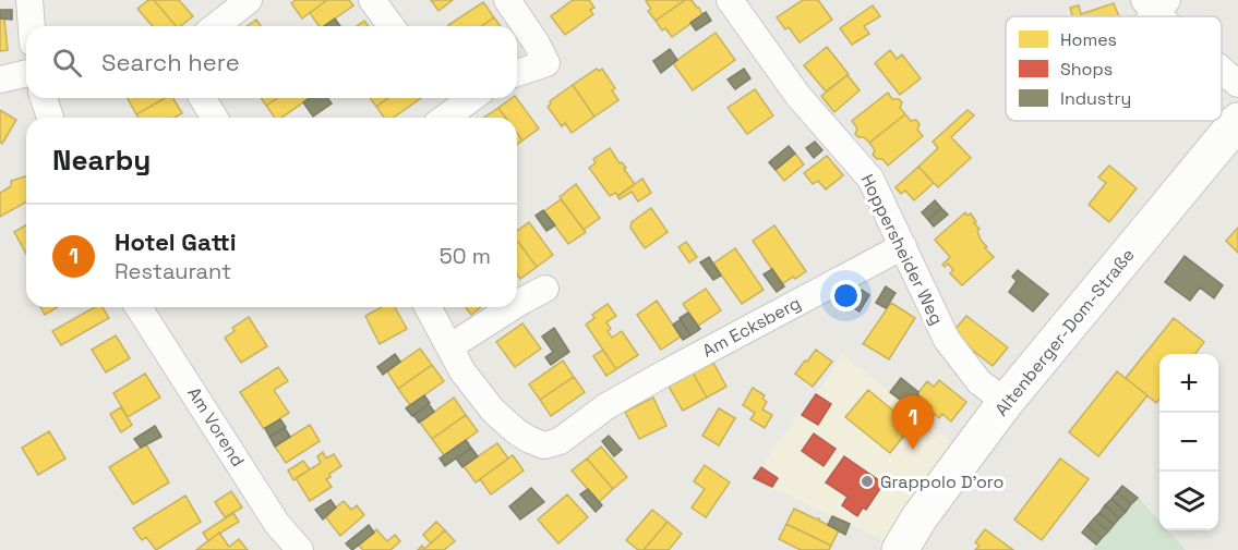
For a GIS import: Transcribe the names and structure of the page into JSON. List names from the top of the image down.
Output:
{
  "streets": {
    "main road": ["Altenberger-Dom-Straße"],
    "street": ["Hoppersheider Weg", "Am Ecksberg", "Am Vorend"]
  },
  "crossings": [
    ["Hoppersheider Weg", "Am Ecksberg"],
    ["Hoppersheider Weg", "Altenberger-Dom-Straße"]
  ],
  "places": ["Grappolo D'oro"],
  "legend": ["Homes", "Shops", "Industry"],
  "page": {
    "search": "Search here",
    "heading": "Nearby",
    "list": [
      {
        "mark": "1",
        "name": "Hotel Gatti",
        "note": "Restaurant",
        "value": "50 m"
      }
    ],
    "map_buttons": ["+", "−"],
    "pins": "1"
  }
}
